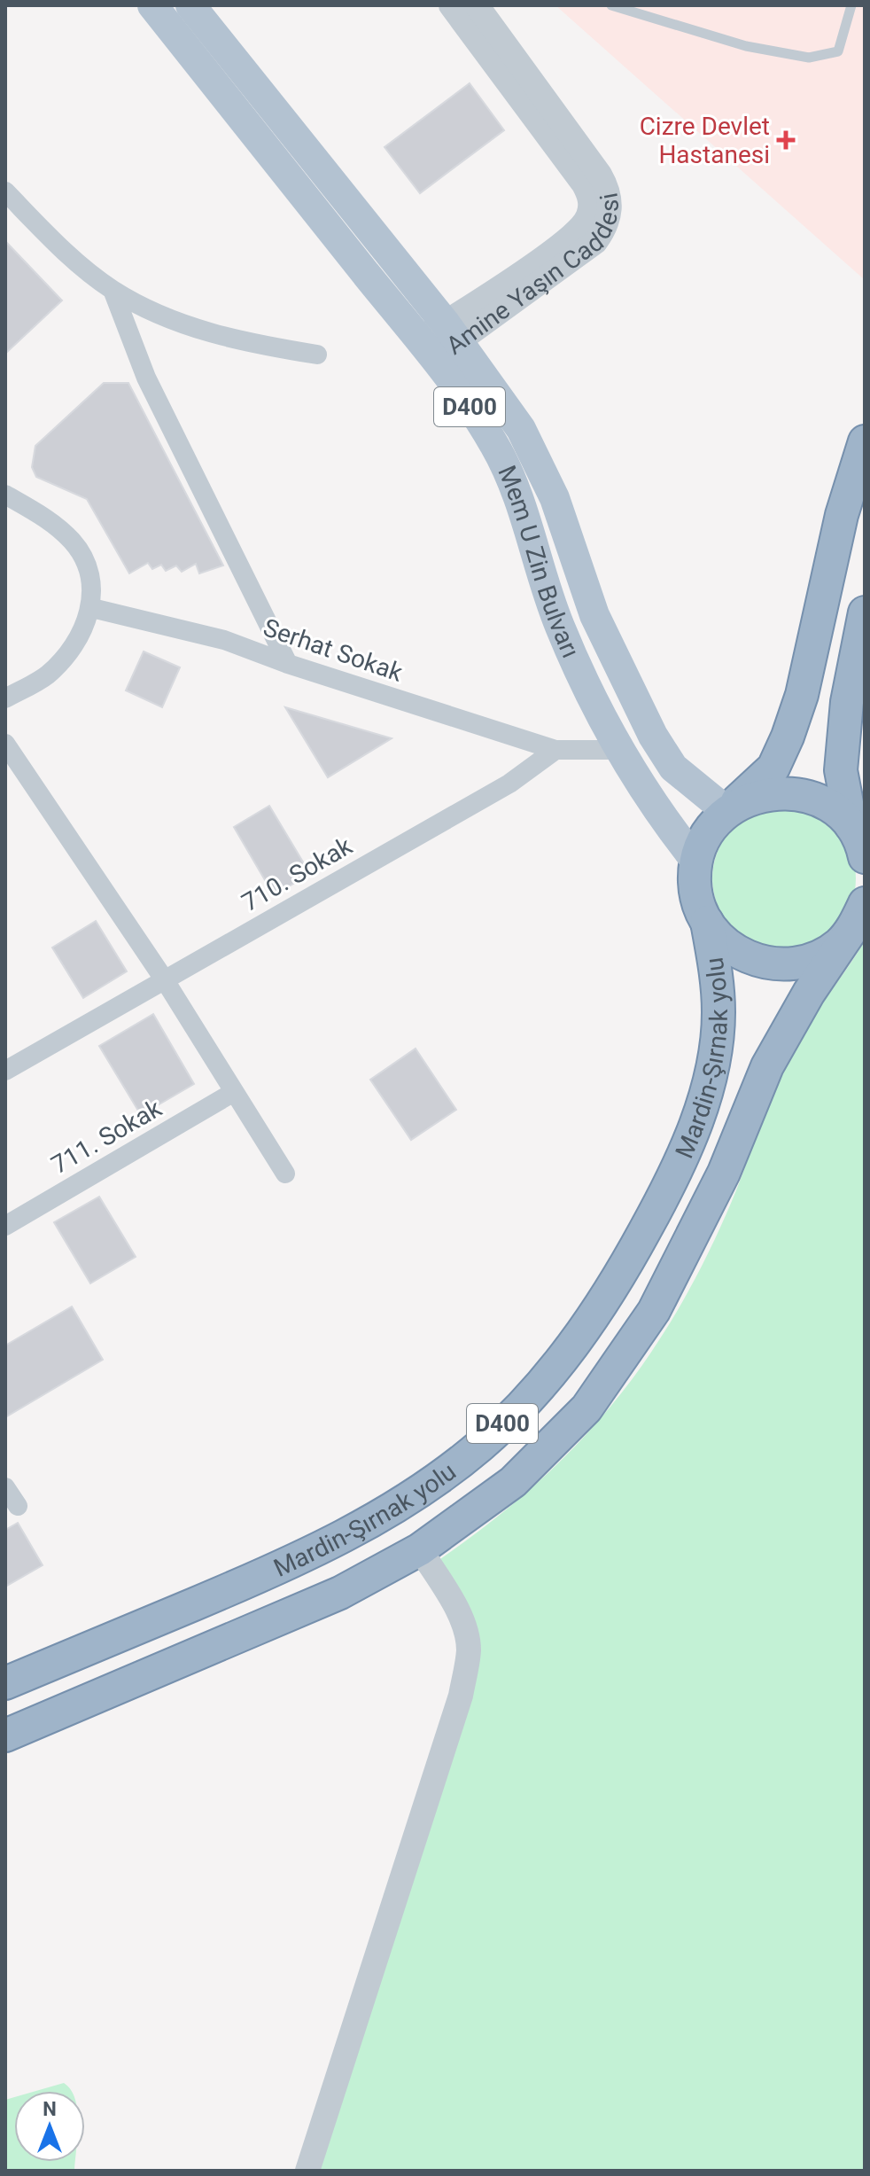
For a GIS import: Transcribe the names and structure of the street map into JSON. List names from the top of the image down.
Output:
{
  "streets": {
    "highway": ["D400", "Mardin-Şırnak yolu"],
    "main road": ["Mem U Zin Bulvarı"],
    "street": [
      "Amine Yaşın Caddesi",
      "Serhat Sokak",
      "710. Sokak",
      "711. Sokak"
    ]
  },
  "crossings": [
    ["Amine Yaşın Caddesi", "Mem U Zin Bulvarı"],
    ["Serhat Sokak", "710. Sokak"]
  ],
  "places": {
    "health": ["Cizre Devlet Hastanesi"]
  },
  "north": "top"
}
